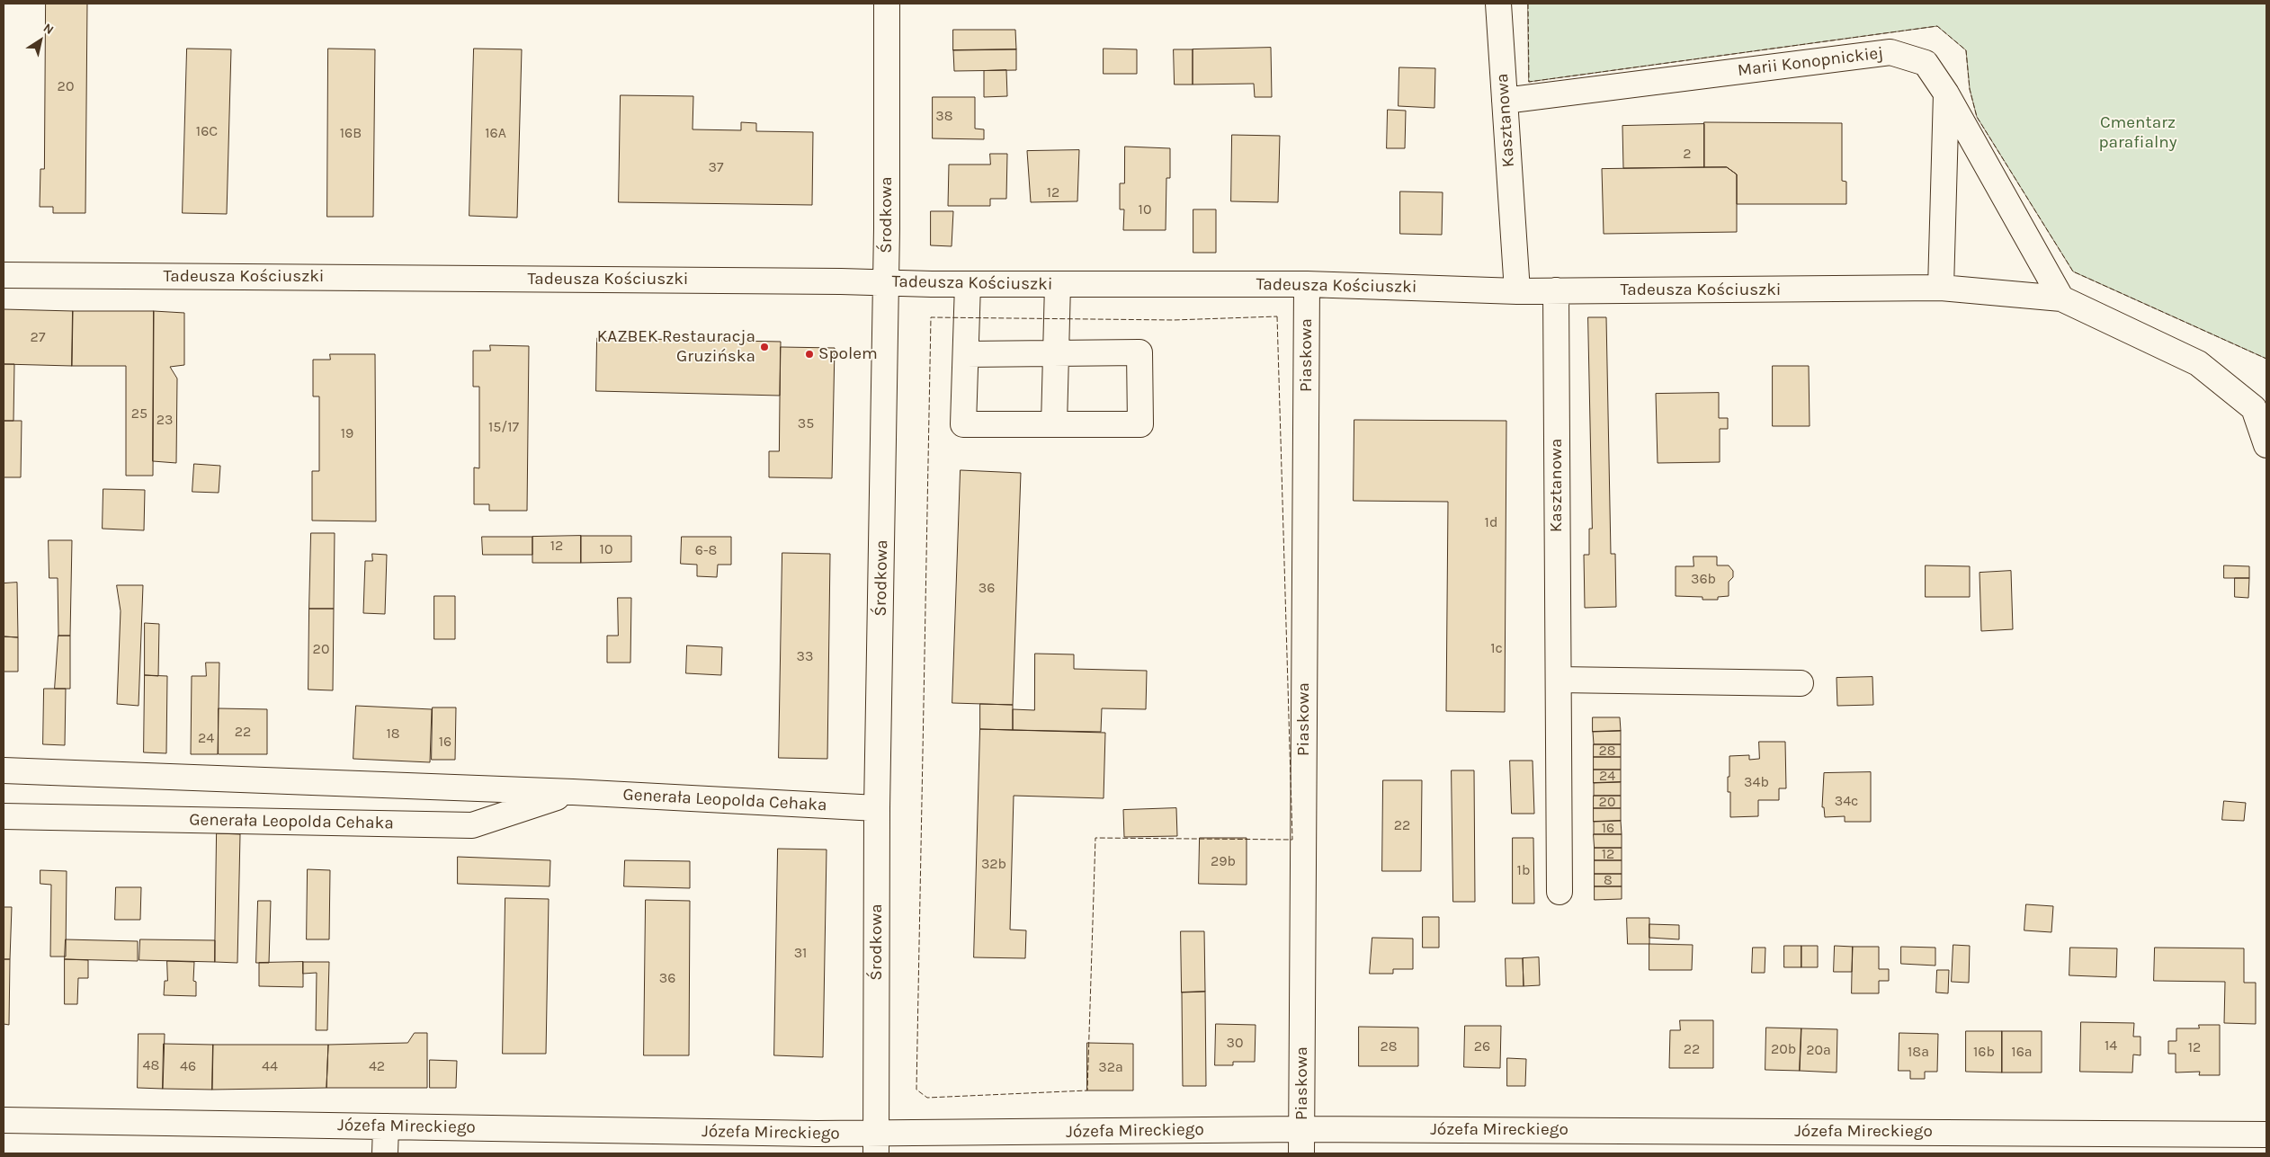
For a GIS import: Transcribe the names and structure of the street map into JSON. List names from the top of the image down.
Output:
{
  "streets": {
    "street": [
      "Marii Konopnickiej",
      "Kasztanowa",
      "Środkowa",
      "Tadeusza Kościuszki",
      "Piaskowa",
      "Generała Leopolda Cehaka",
      "Józefa Mireckiego"
    ]
  },
  "crossings": [
    ["Marii Konopnickiej", "Kasztanowa"],
    ["Kasztanowa", "Tadeusza Kościuszki"],
    ["Środkowa", "Tadeusza Kościuszki"],
    ["Środkowa", "Generała Leopolda Cehaka"],
    ["Środkowa", "Józefa Mireckiego"],
    ["Tadeusza Kościuszki", "Piaskowa"],
    ["Piaskowa", "Józefa Mireckiego"]
  ],
  "parks": ["Cmentarz parafialny"],
  "places": ["KAZBEK Restauracja Gruzińska", "Spolem"],
  "house_numbers": [
    "20",
    "38",
    "16C",
    "16B",
    "16A",
    "2",
    "37",
    "12",
    "10",
    "27",
    "25",
    "23",
    "35",
    "15/17",
    "19",
    "1d",
    "12",
    "10",
    "6-8",
    "36b",
    "36",
    "1c",
    "20",
    "33",
    "22",
    "18",
    "24",
    "16",
    "28",
    "24",
    "34b",
    "34c",
    "20",
    "22",
    "16",
    "12",
    "29b",
    "32b",
    "1b",
    "8",
    "31",
    "36",
    "30",
    "14",
    "28",
    "26",
    "12",
    "22",
    "20b",
    "20a",
    "18a",
    "16b",
    "16a",
    "48",
    "46",
    "44",
    "42",
    "32a"
  ],
  "north": "top right"
}
